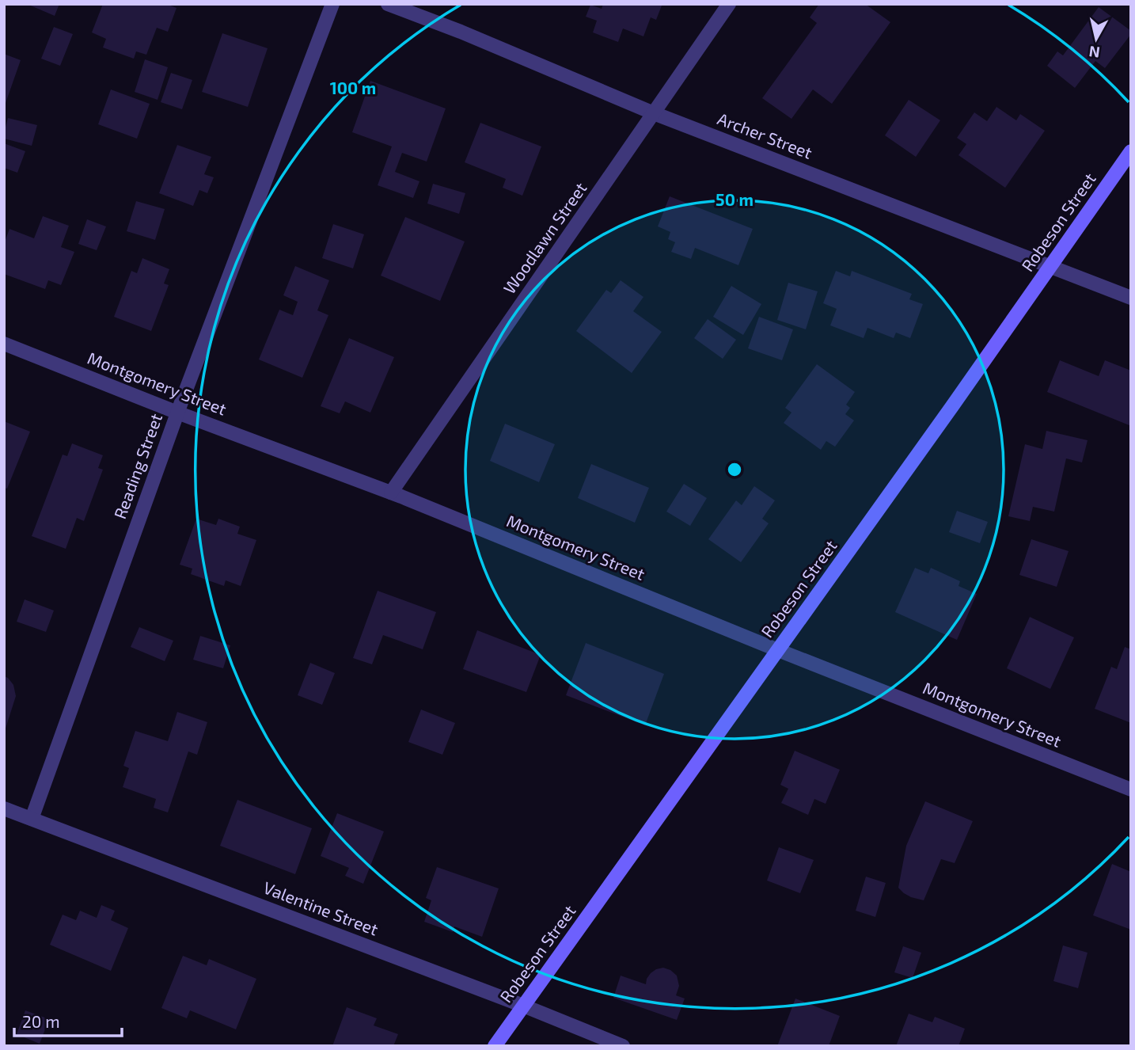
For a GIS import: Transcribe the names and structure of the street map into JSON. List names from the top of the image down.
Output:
{
  "streets": {
    "main road": ["Robeson Street"],
    "street": [
      "Archer Street",
      "Woodlawn Street",
      "Montgomery Street",
      "Reading Street",
      "Valentine Street"
    ]
  },
  "crossings": [
    ["Archer Street", "Robeson Street"],
    ["Archer Street", "Woodlawn Street"],
    ["Robeson Street", "Montgomery Street"],
    ["Robeson Street", "Valentine Street"],
    ["Woodlawn Street", "Montgomery Street"],
    ["Montgomery Street", "Reading Street"],
    ["Reading Street", "Valentine Street"]
  ],
  "scale_bar": "20 m",
  "north": "bottom",
  "rings": ["100 m", "50 m"]
}
